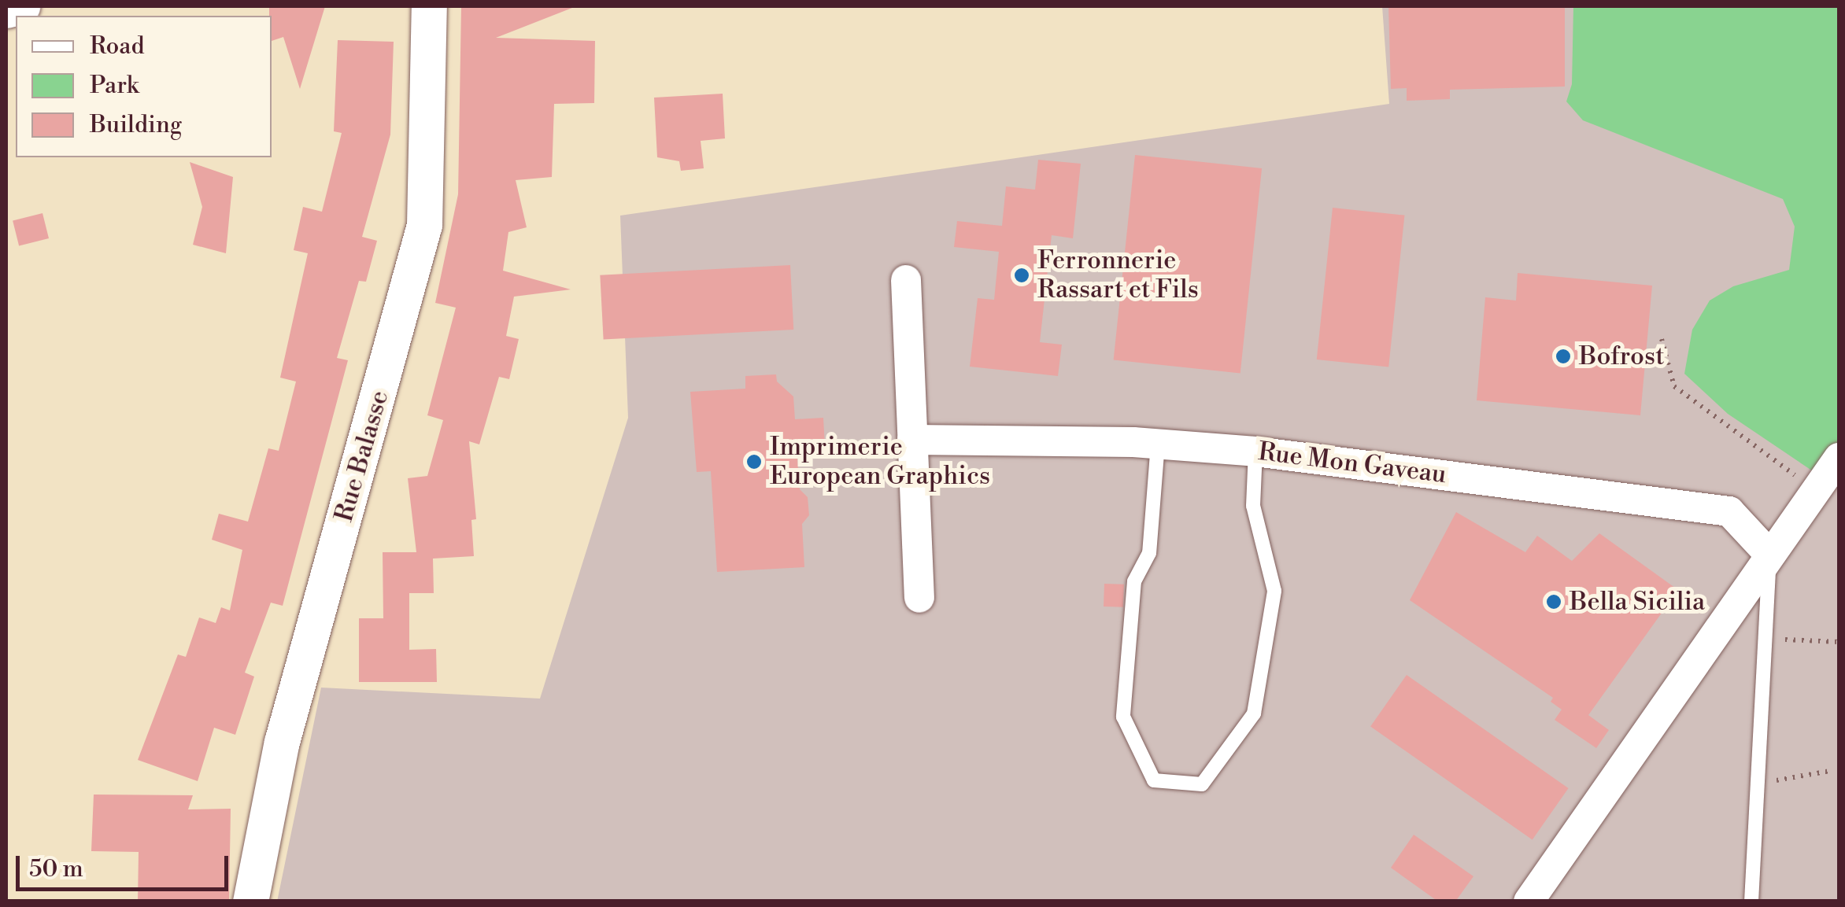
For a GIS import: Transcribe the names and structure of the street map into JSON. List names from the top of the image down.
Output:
{
  "streets": {
    "street": ["Rue Balasse", "Rue Mon Gaveau"]
  },
  "places": [
    "Ferronnerie Rassart et Fils",
    "Bofrost",
    "Imprimerie European Graphics",
    "Bella Sicilia"
  ],
  "legend": ["Road", "Park", "Building"],
  "scale_bar": "50 m"
}
